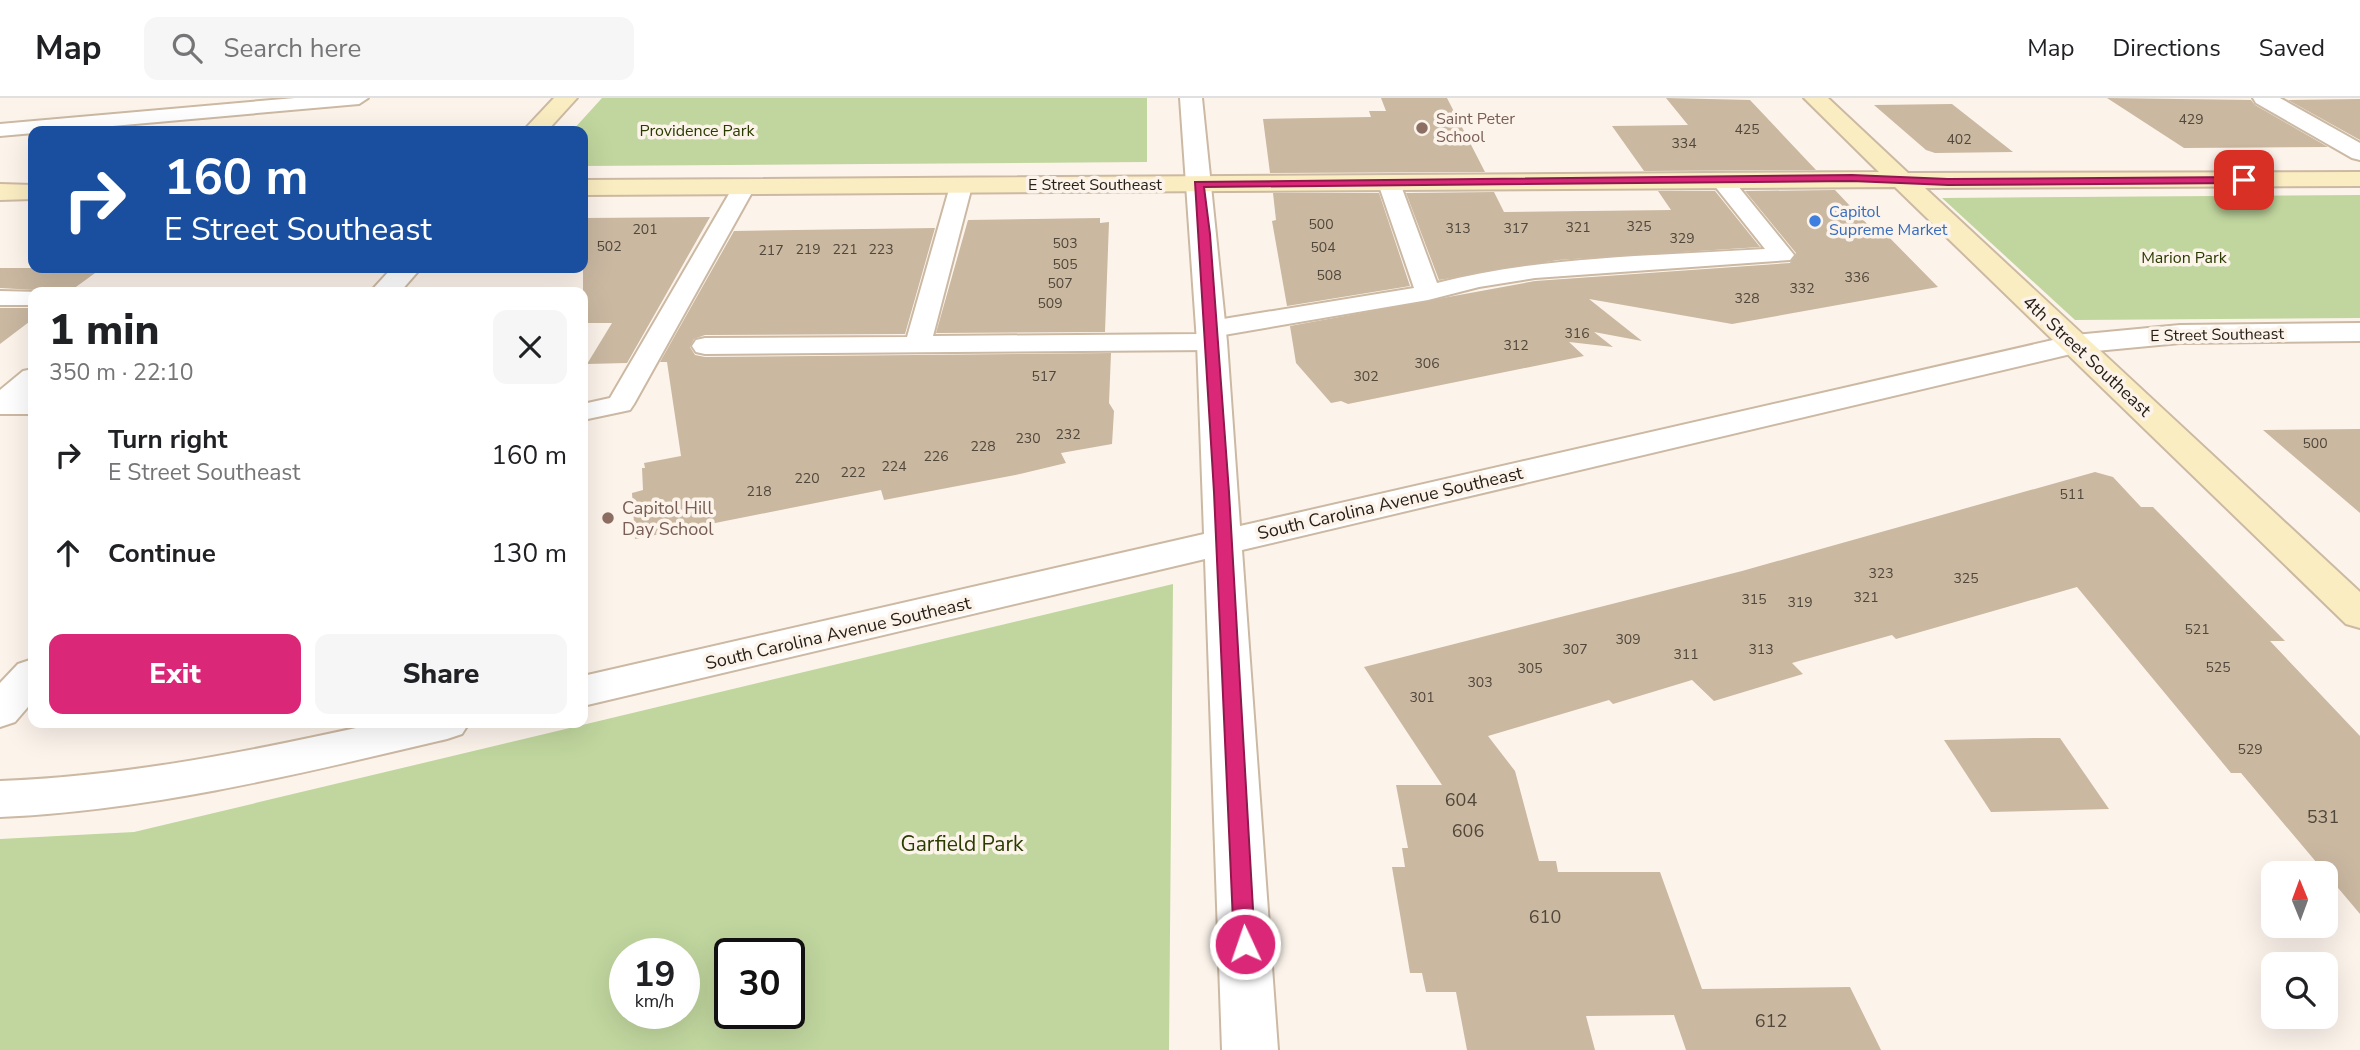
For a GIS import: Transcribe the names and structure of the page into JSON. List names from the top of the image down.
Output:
{
  "streets": {
    "street": ["E Street Southeast", "4th Street Southeast", "South Carolina Avenue Southeast"]
  },
  "crossings": [
    ["E Street Southeast", "4th Street Southeast"],
    ["E Street Southeast", "South Carolina Avenue Southeast"],
    ["4th Street Southeast", "South Carolina Avenue Southeast"]
  ],
  "parks": ["Providence Park", "Marion Park", "Garfield Park"],
  "places": ["Saint Peter School", "Capitol Supreme Market", "Capitol Hill Day School"],
  "house_numbers": [
    "429",
    "425",
    "402",
    "334",
    "500",
    "325",
    "321",
    "313",
    "317",
    "201",
    "329",
    "503",
    "502",
    "504",
    "219",
    "221",
    "223",
    "217",
    "505",
    "508",
    "336",
    "507",
    "332",
    "328",
    "509",
    "316",
    "312",
    "306",
    "517",
    "302",
    "232",
    "230",
    "500",
    "228",
    "226",
    "224",
    "222",
    "220",
    "218",
    "511",
    "323",
    "325",
    "321",
    "315",
    "319",
    "521",
    "309",
    "307",
    "313",
    "311",
    "525",
    "305",
    "303",
    "301",
    "529",
    "604",
    "531",
    "606",
    "610",
    "612"
  ],
  "north": "top",
  "page": {
    "header": "Map",
    "search": "Search here",
    "nav": ["Map", "Directions", "Saved"],
    "turn": ["160 m", "E Street Southeast"],
    "heading": ["1 min", "350 m · 22:10"],
    "list": [
      {
        "name": "Turn right",
        "note": "E Street Southeast",
        "value": "160 m"
      },
      {
        "name": "Continue",
        "value": "130 m"
      }
    ],
    "buttons": ["Exit", "Share"],
    "speed": "19 km/h",
    "limit": "30"
  }
}
